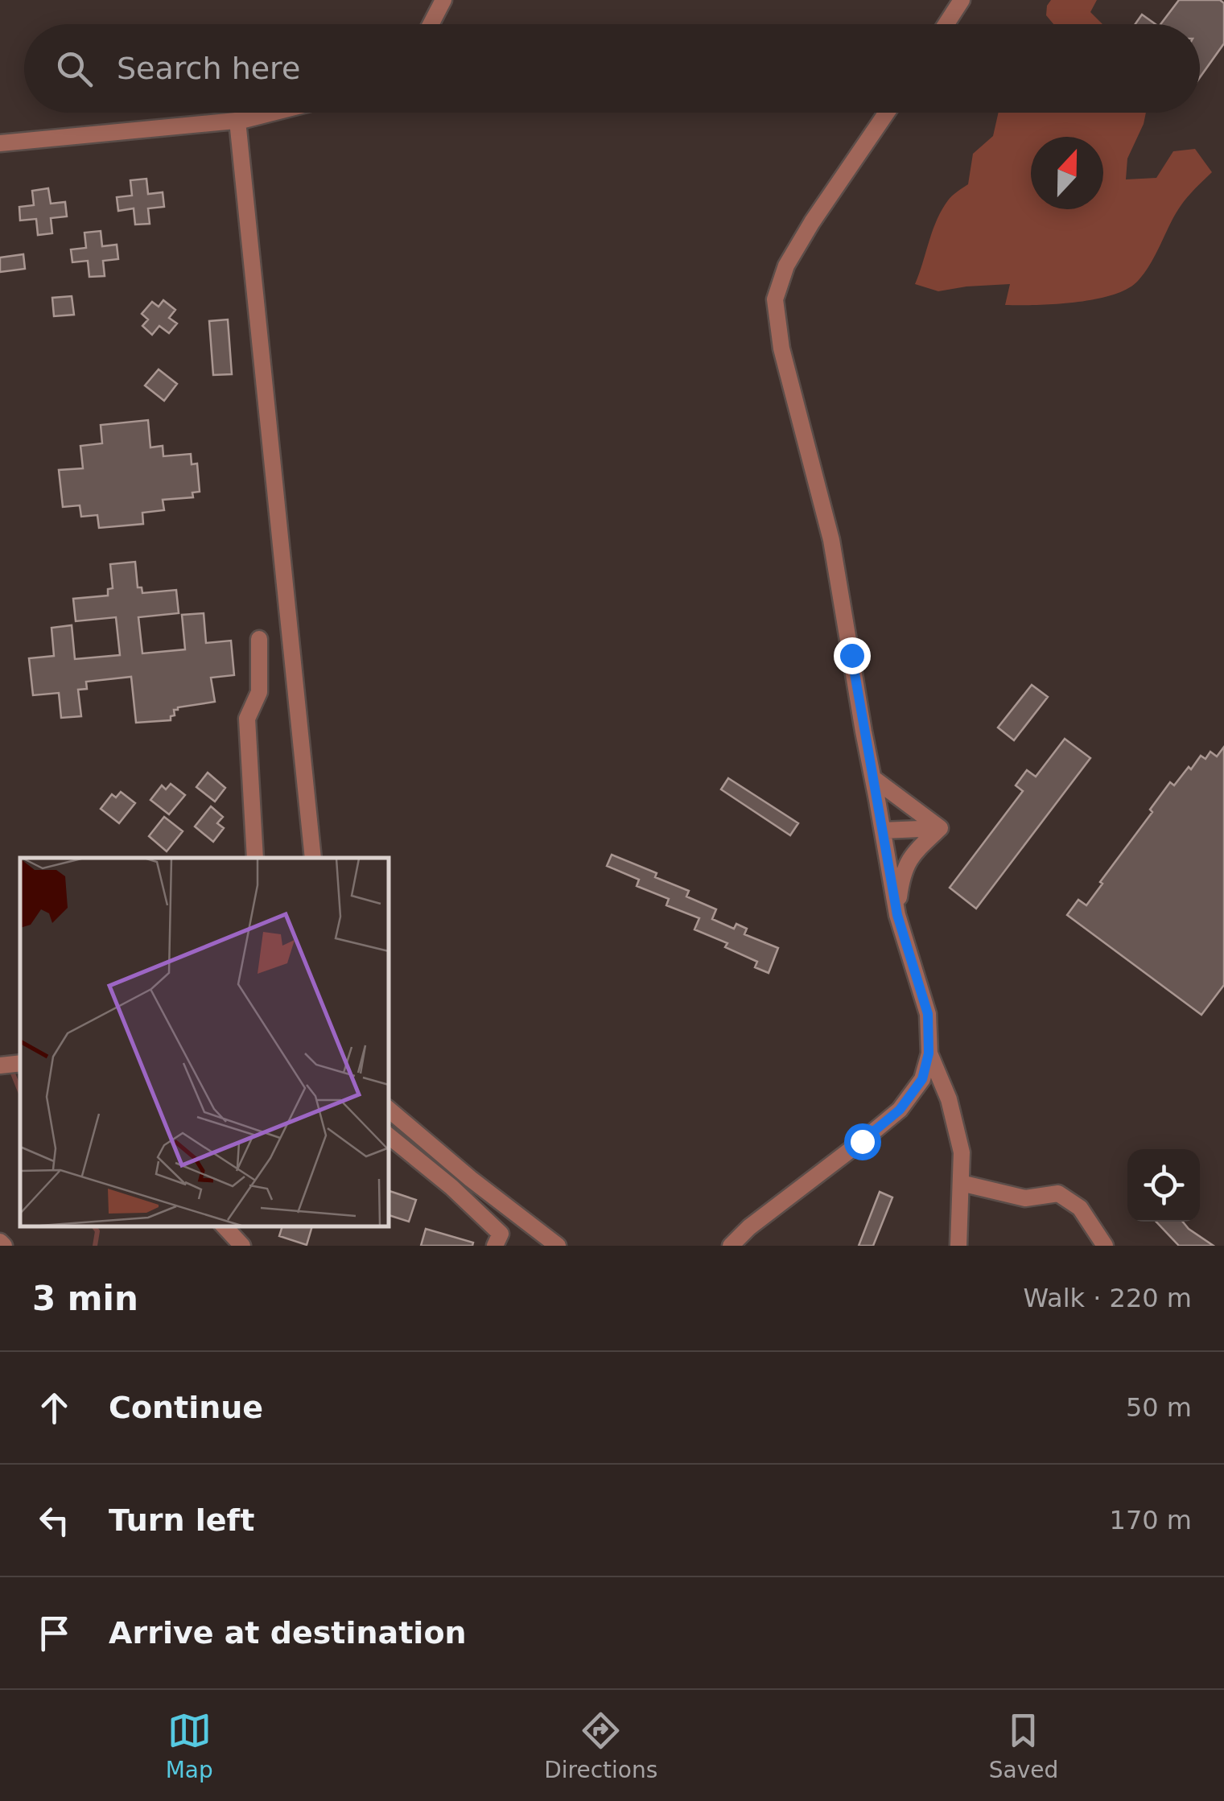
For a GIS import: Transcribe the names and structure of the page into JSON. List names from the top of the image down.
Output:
{
  "north": "top",
  "page": {
    "search": "Search here",
    "heading": ["3 min", "Walk · 220 m"],
    "list": [
      ["Continue", "50 m"],
      ["Turn left", "170 m"],
      "Arrive at destination"
    ],
    "nav": ["Map", "Directions", "Saved"]
  }
}
